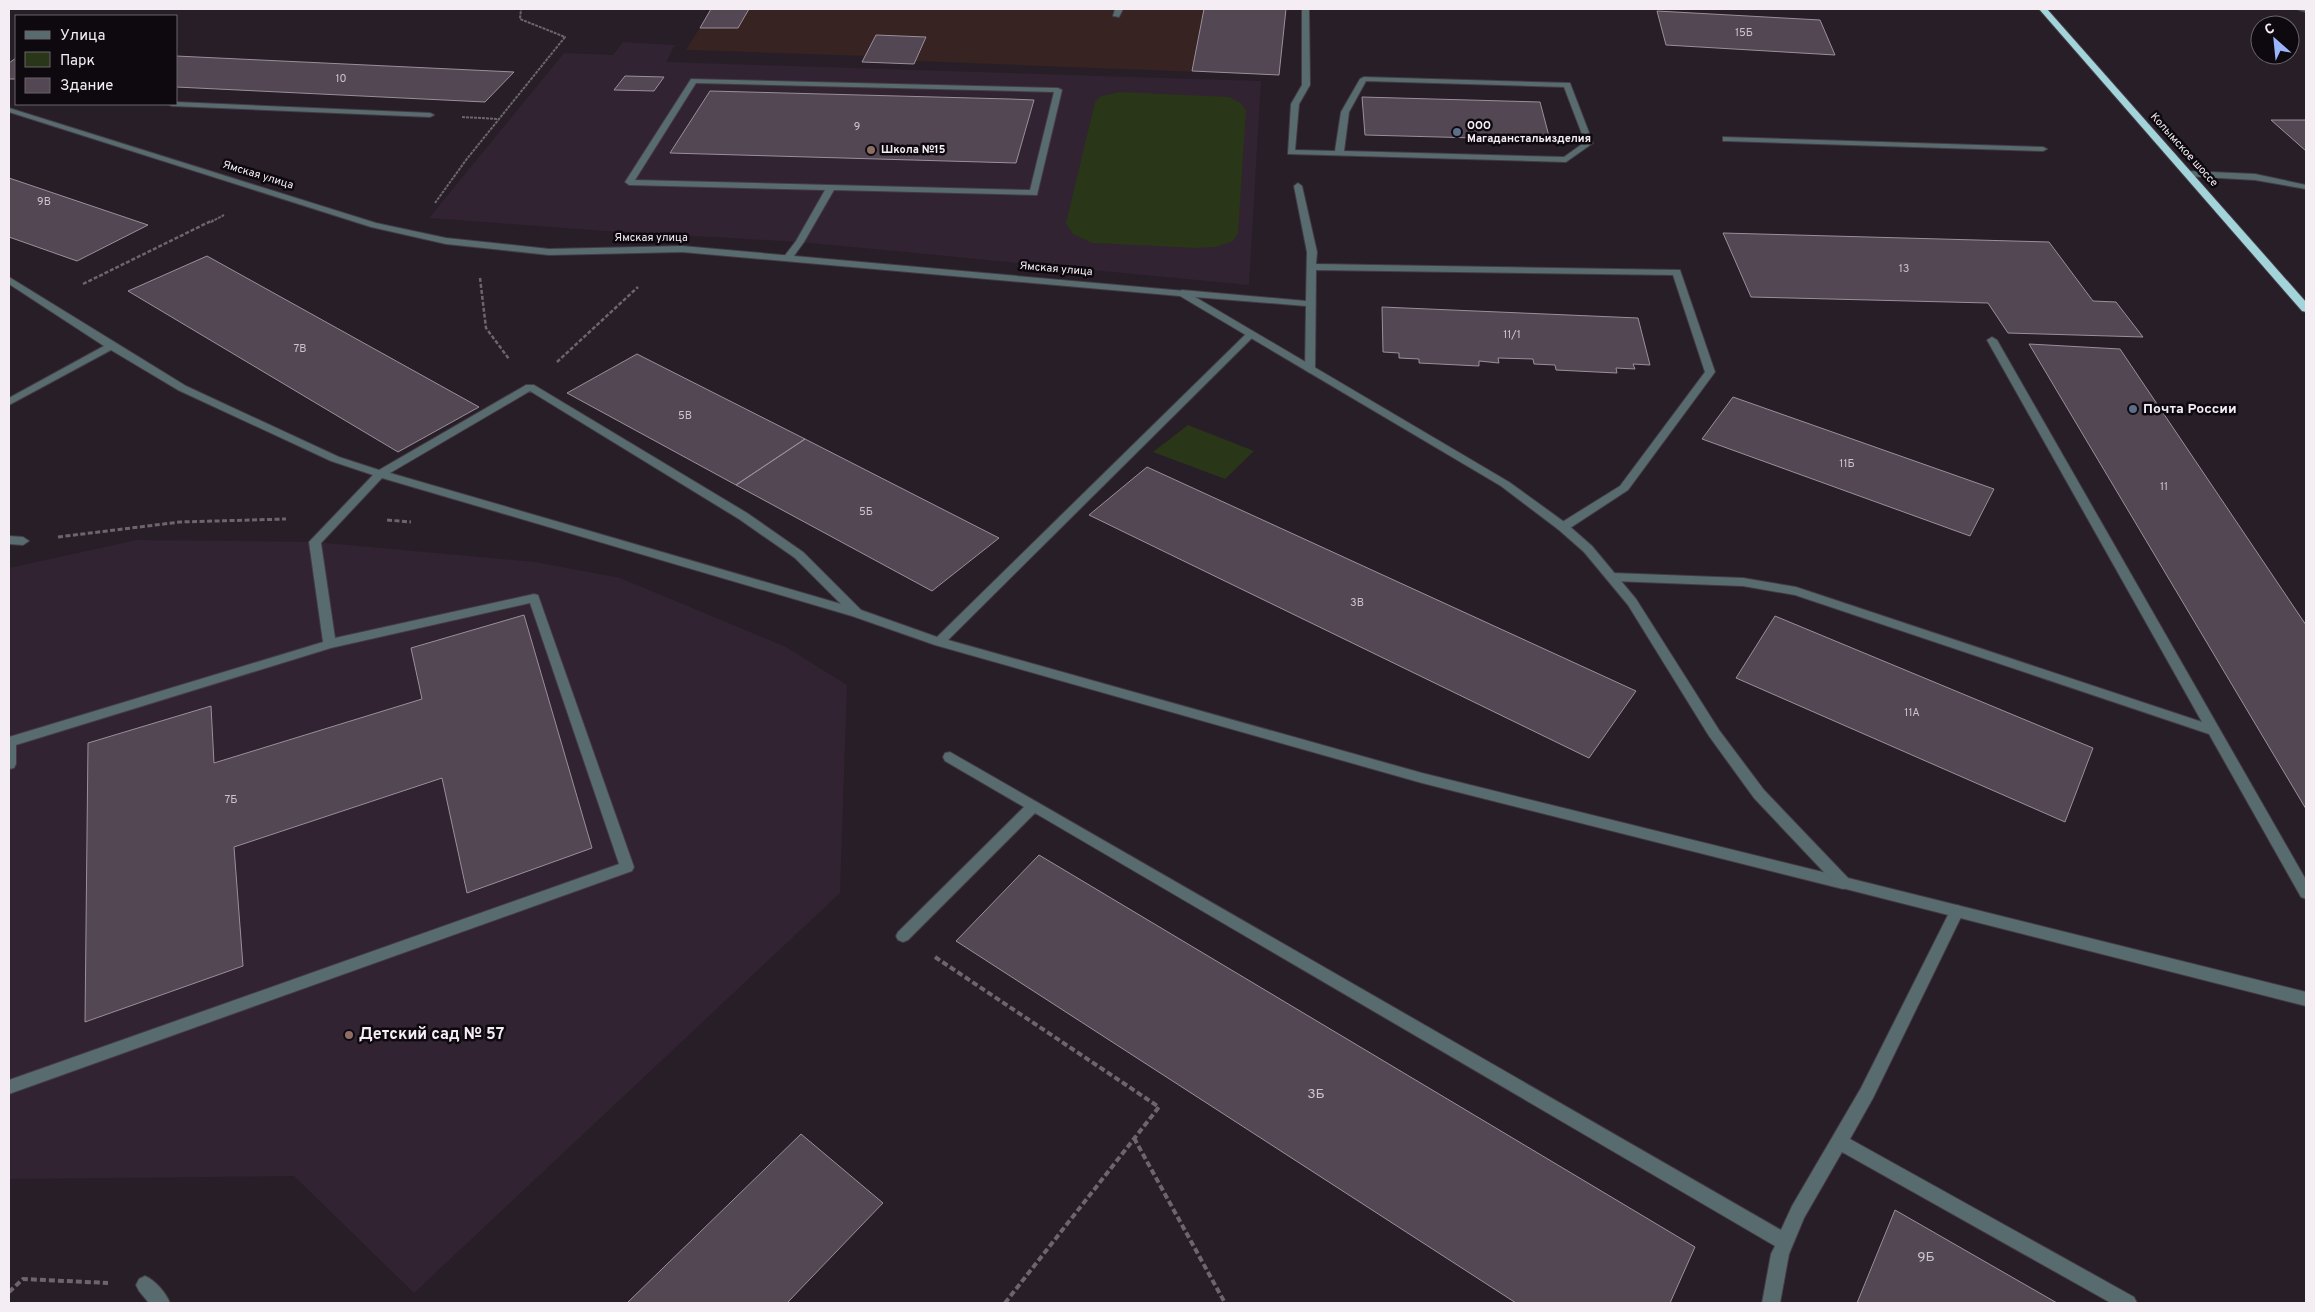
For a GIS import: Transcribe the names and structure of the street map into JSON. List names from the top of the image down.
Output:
{
  "streets": {
    "highway": ["Колымское шоссе"],
    "street": ["Ямская улица"]
  },
  "places": [
    "ООО Магаданстальизделия",
    "Школа №15",
    "Почта России",
    "Детский сад № 57"
  ],
  "house_numbers": [
    "15Б",
    "10",
    "9",
    "9В",
    "13",
    "11/1",
    "7В",
    "5В",
    "11Б",
    "11",
    "5Б",
    "3В",
    "11А",
    "7Б",
    "3Б",
    "9Б"
  ],
  "legend": ["Улица", "Парк", "Здание"],
  "north": "top left"
}
